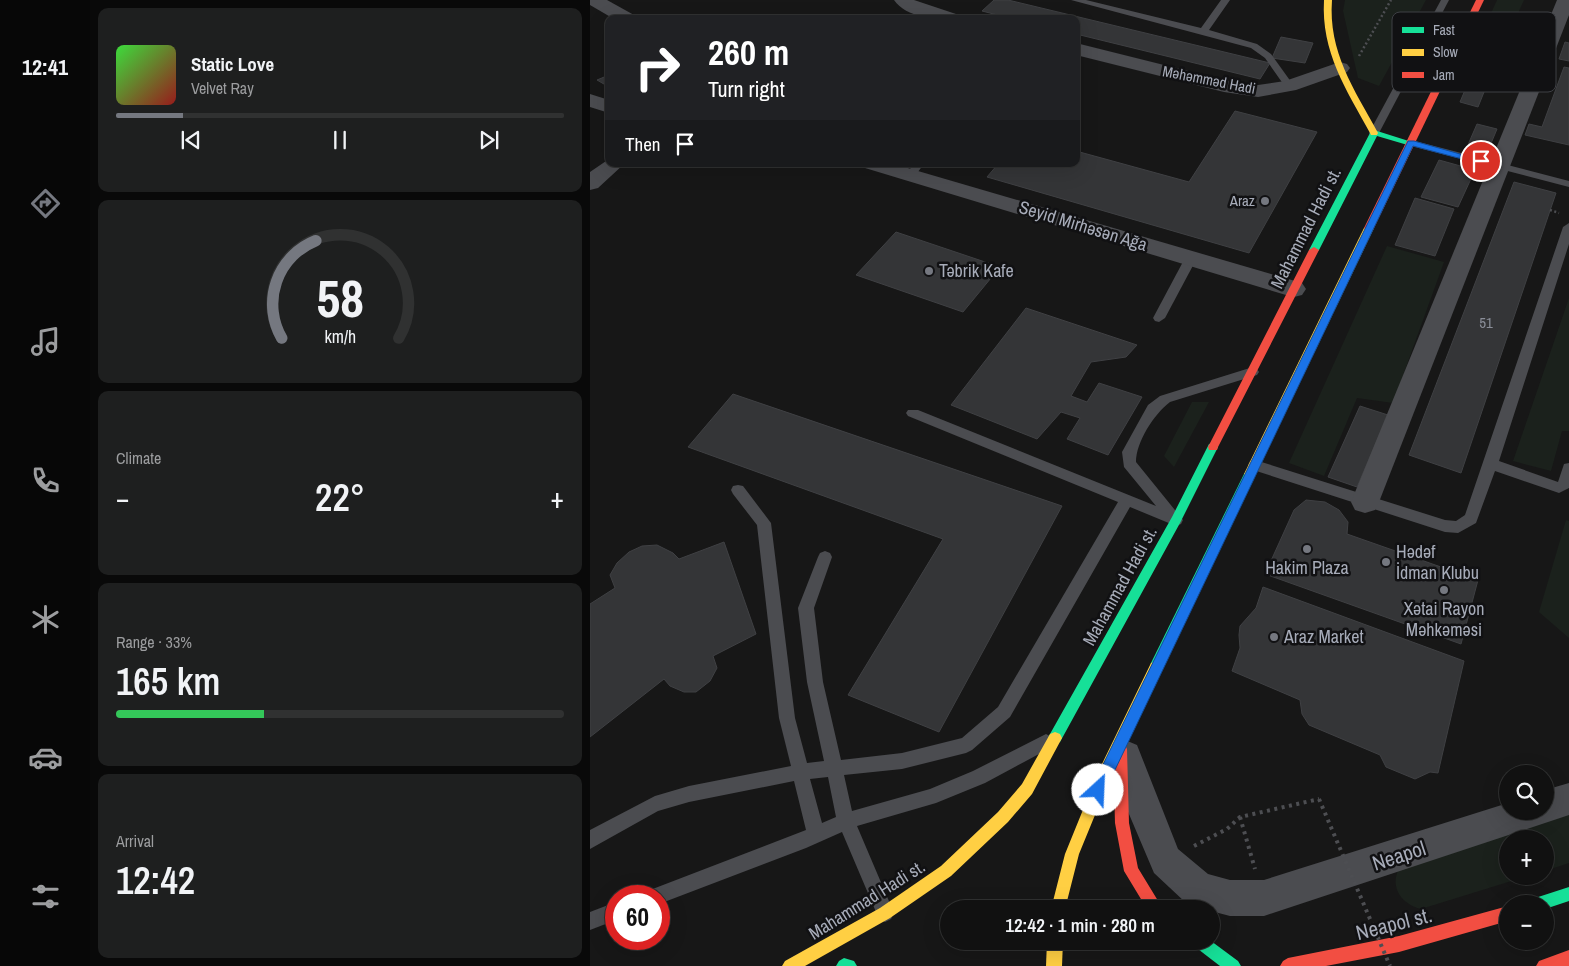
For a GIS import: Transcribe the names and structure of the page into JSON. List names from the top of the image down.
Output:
{
  "streets": {
    "main road": ["Mahammad Hadi st.", "Neapol st."],
    "street": ["Məhəmməd Hadi", "Seyid Mirhəsən Ağa", "Neapol"]
  },
  "crossings": [
    ["Seyid Mirhəsən Ağa", "Mahammad Hadi st."]
  ],
  "places": [
    "Araz",
    "Təbrik Kafe",
    "Hakim Plaza",
    "Hədəf İdman Klubu",
    "Xətai Rayon Məhkəməsi",
    "Araz Market"
  ],
  "house_numbers": ["51"],
  "legend": ["Fast", "Slow", "Jam"],
  "page": {
    "tabs": "12:41",
    "turn": ["260 m", "Turn right"],
    "song": ["Static Love", "Velvet Ray"],
    "then": "Then",
    "tile": [
      "Climate",
      ["Range · 33%", "165 km"],
      ["Arrival", "12:42"]
    ],
    "heat": ["−", "22°", "+"],
    "map_buttons": ["+", "−"],
    "limit": "60",
    "trip": "12:42 · 1 min · 280 m",
    "gauge": ["58", "km/h"]
  }
}
